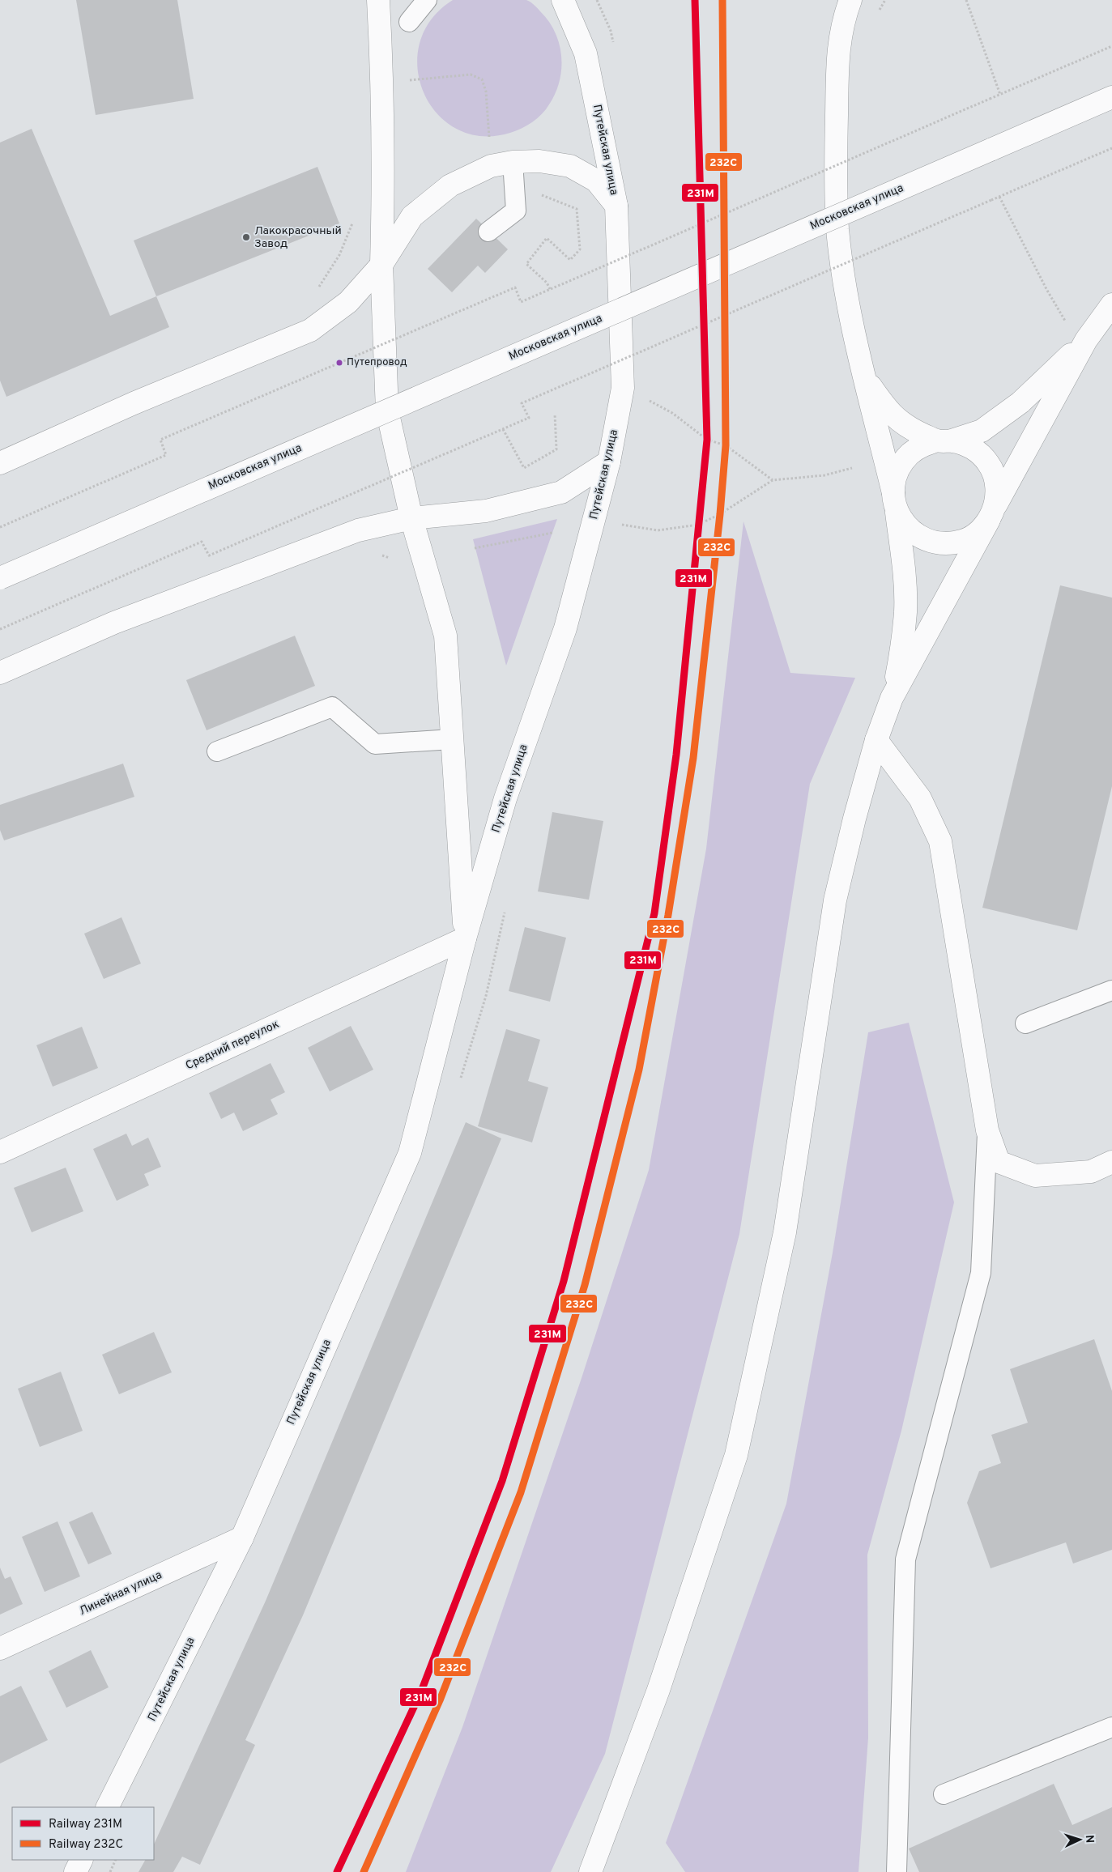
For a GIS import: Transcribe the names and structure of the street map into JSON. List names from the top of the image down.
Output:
{
  "streets": {
    "main road": [
      "Путейская улица",
      "Московская улица",
      "Средний переулок",
      "Линейная улица"
    ]
  },
  "crossings": [
    ["Путейская улица", "Средний переулок"],
    ["Путейская улица", "Линейная улица"]
  ],
  "places": ["Лакокрасочный Завод", "Путепровод"],
  "lines": ["rail line 231М", "rail line 232C"],
  "legend": ["Railway 231М", "Railway 232C"],
  "north": "right"
}
